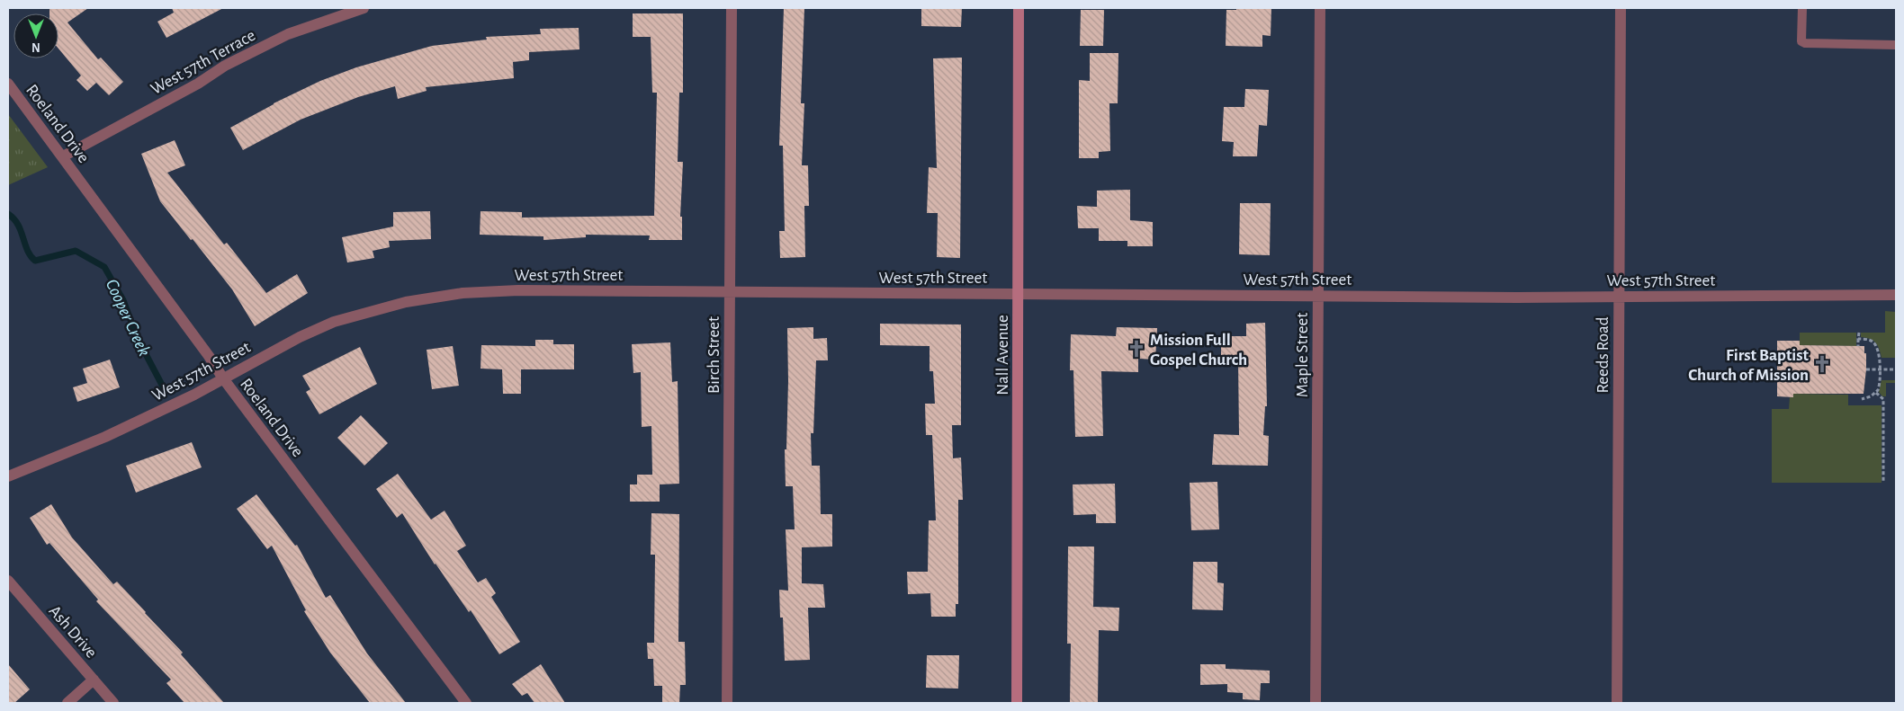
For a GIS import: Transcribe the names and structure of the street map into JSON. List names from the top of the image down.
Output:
{
  "streets": {
    "street": [
      "West 57th Terrace",
      "Roeland Drive",
      "West 57th Street",
      "Birch Street",
      "Nall Avenue",
      "Maple Street",
      "Reeds Road",
      "Ash Drive"
    ]
  },
  "crossings": [
    ["West 57th Terrace", "Roeland Drive"],
    ["Roeland Drive", "West 57th Street"],
    ["West 57th Street", "Birch Street"],
    ["West 57th Street", "Nall Avenue"],
    ["West 57th Street", "Maple Street"],
    ["West 57th Street", "Reeds Road"]
  ],
  "water": ["Cooper Creek"],
  "places": {
    "church": ["Mission Full Gospel Church", "First Baptist Church of Mission"]
  },
  "north": "bottom"
}
